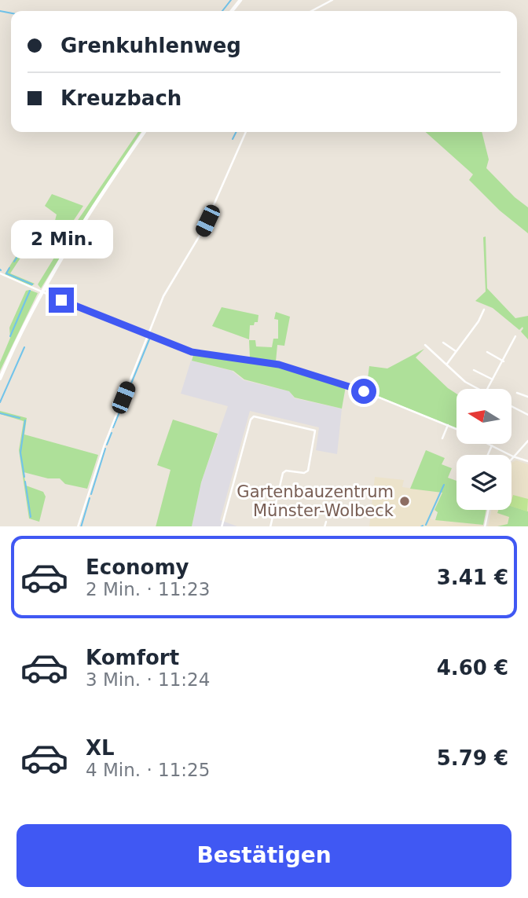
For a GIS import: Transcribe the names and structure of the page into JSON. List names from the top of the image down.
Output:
{
  "places": ["Gartenbauzentrum Münster-Wolbeck"],
  "north": "left",
  "page": {
    "banner": ["Grenkuhlenweg", "Kreuzbach"],
    "bubble": "2 Min.",
    "list": [
      {
        "name": "Economy",
        "note": "2 Min. · 11:23",
        "value": "3.41 €"
      },
      {
        "name": "Komfort",
        "note": "3 Min. · 11:24",
        "value": "4.60 €"
      },
      {
        "name": "XL",
        "note": "4 Min. · 11:25",
        "value": "5.79 €"
      }
    ],
    "buttons": "Bestätigen"
  }
}
